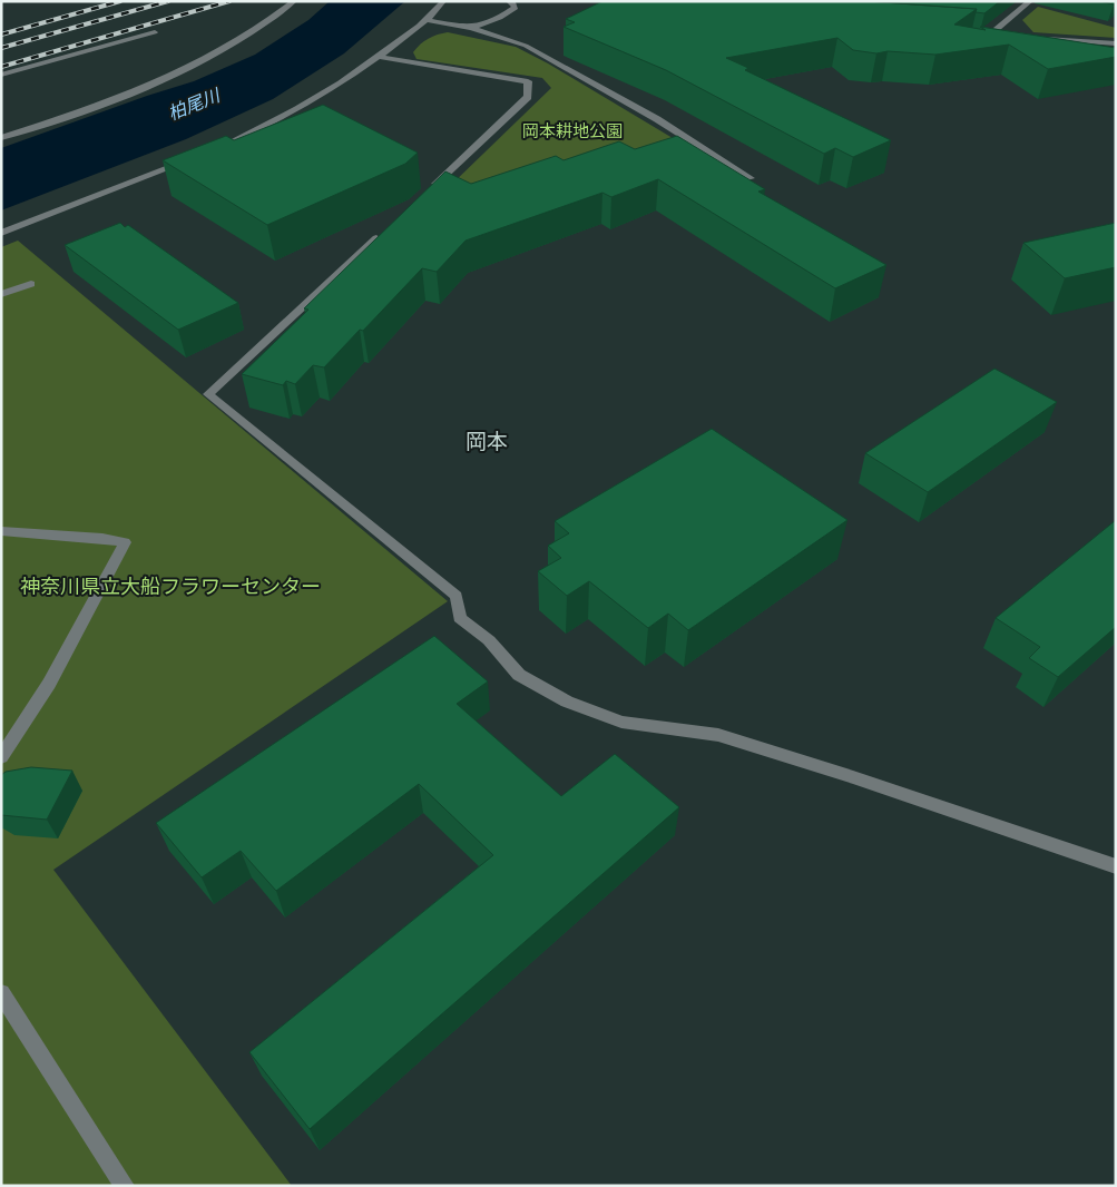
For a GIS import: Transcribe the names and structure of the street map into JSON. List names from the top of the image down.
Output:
{
  "districts": ["岡本"],
  "water": ["柏尾川"],
  "parks": ["岡本耕地公園", "神奈川県立大船フラワーセンター"]
}
